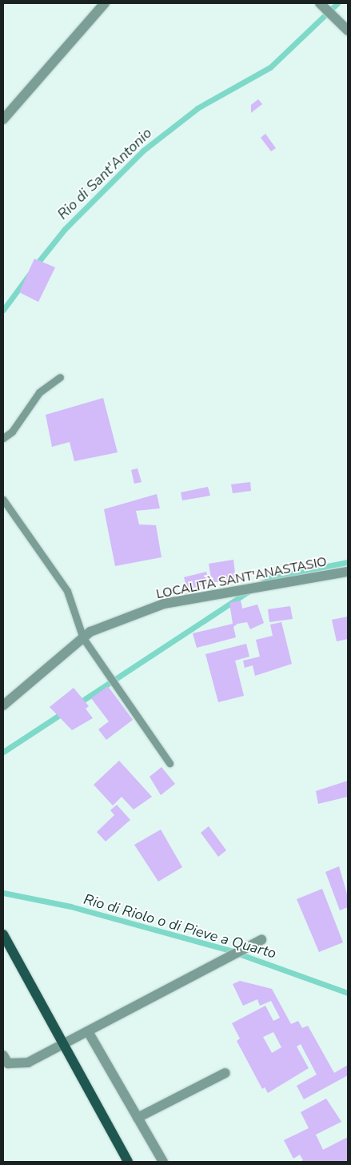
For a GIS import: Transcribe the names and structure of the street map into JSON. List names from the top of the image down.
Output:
{
  "streets": {
    "street": ["LOCALITÀ SANT'ANASTASIO"]
  },
  "water": ["Rio di Sant'Antonio", "Rio di Riolo o di Pieve a Quarto"]
}
